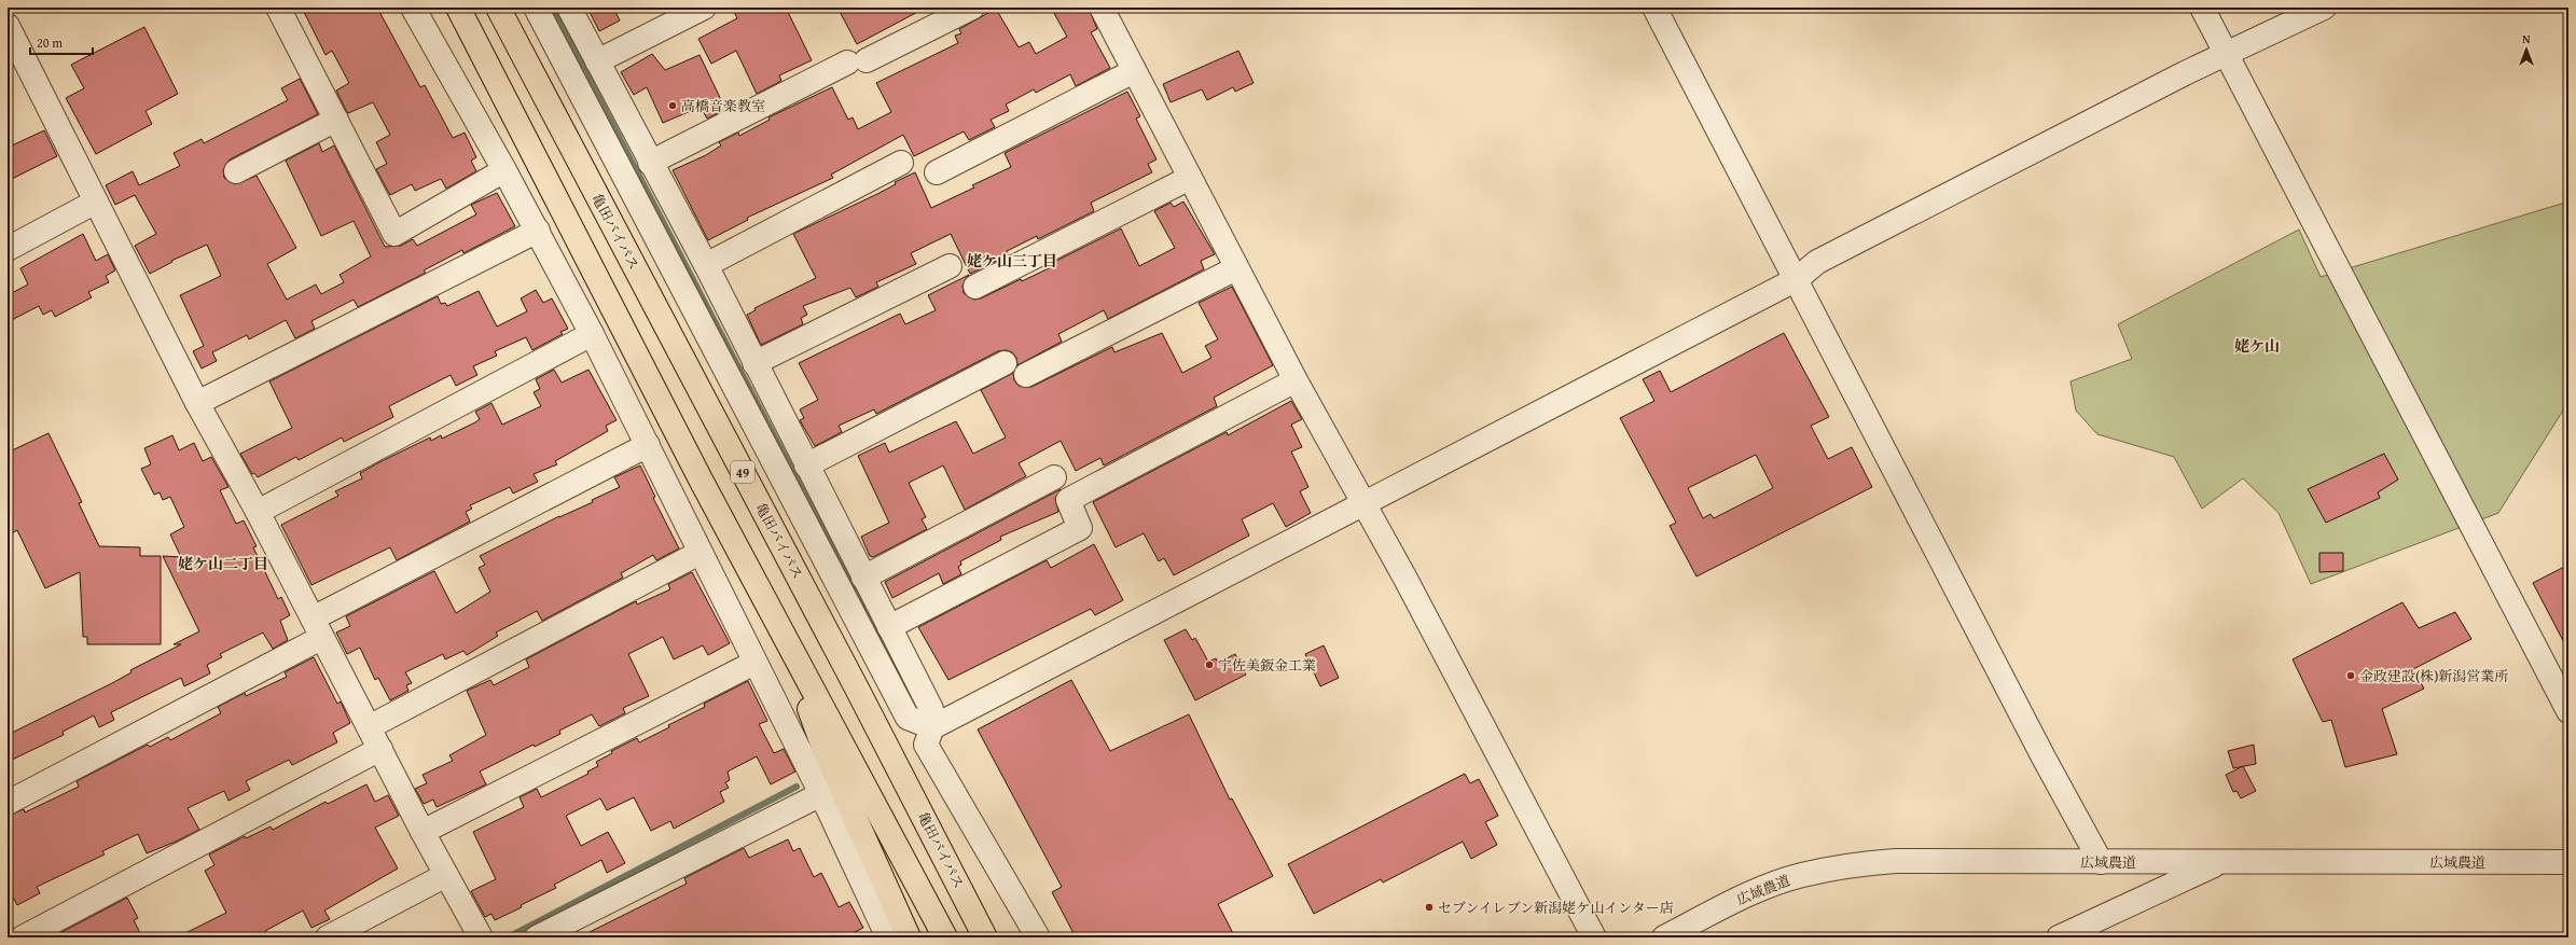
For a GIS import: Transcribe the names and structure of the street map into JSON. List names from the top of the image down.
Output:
{
  "streets": {
    "highway": ["亀田バイパス", "49"],
    "street": ["広域農道"]
  },
  "districts": ["姥ケ山三丁目", "姥ケ山", "姥ケ山二丁目"],
  "places": [
    "高橋音楽教室",
    "宇佐美鈑金工業",
    "金政建設(株)新潟営業所",
    "セブンイレブン新潟姥ケ山インター店"
  ],
  "scale_bar": "20 m",
  "north": "top"
}
